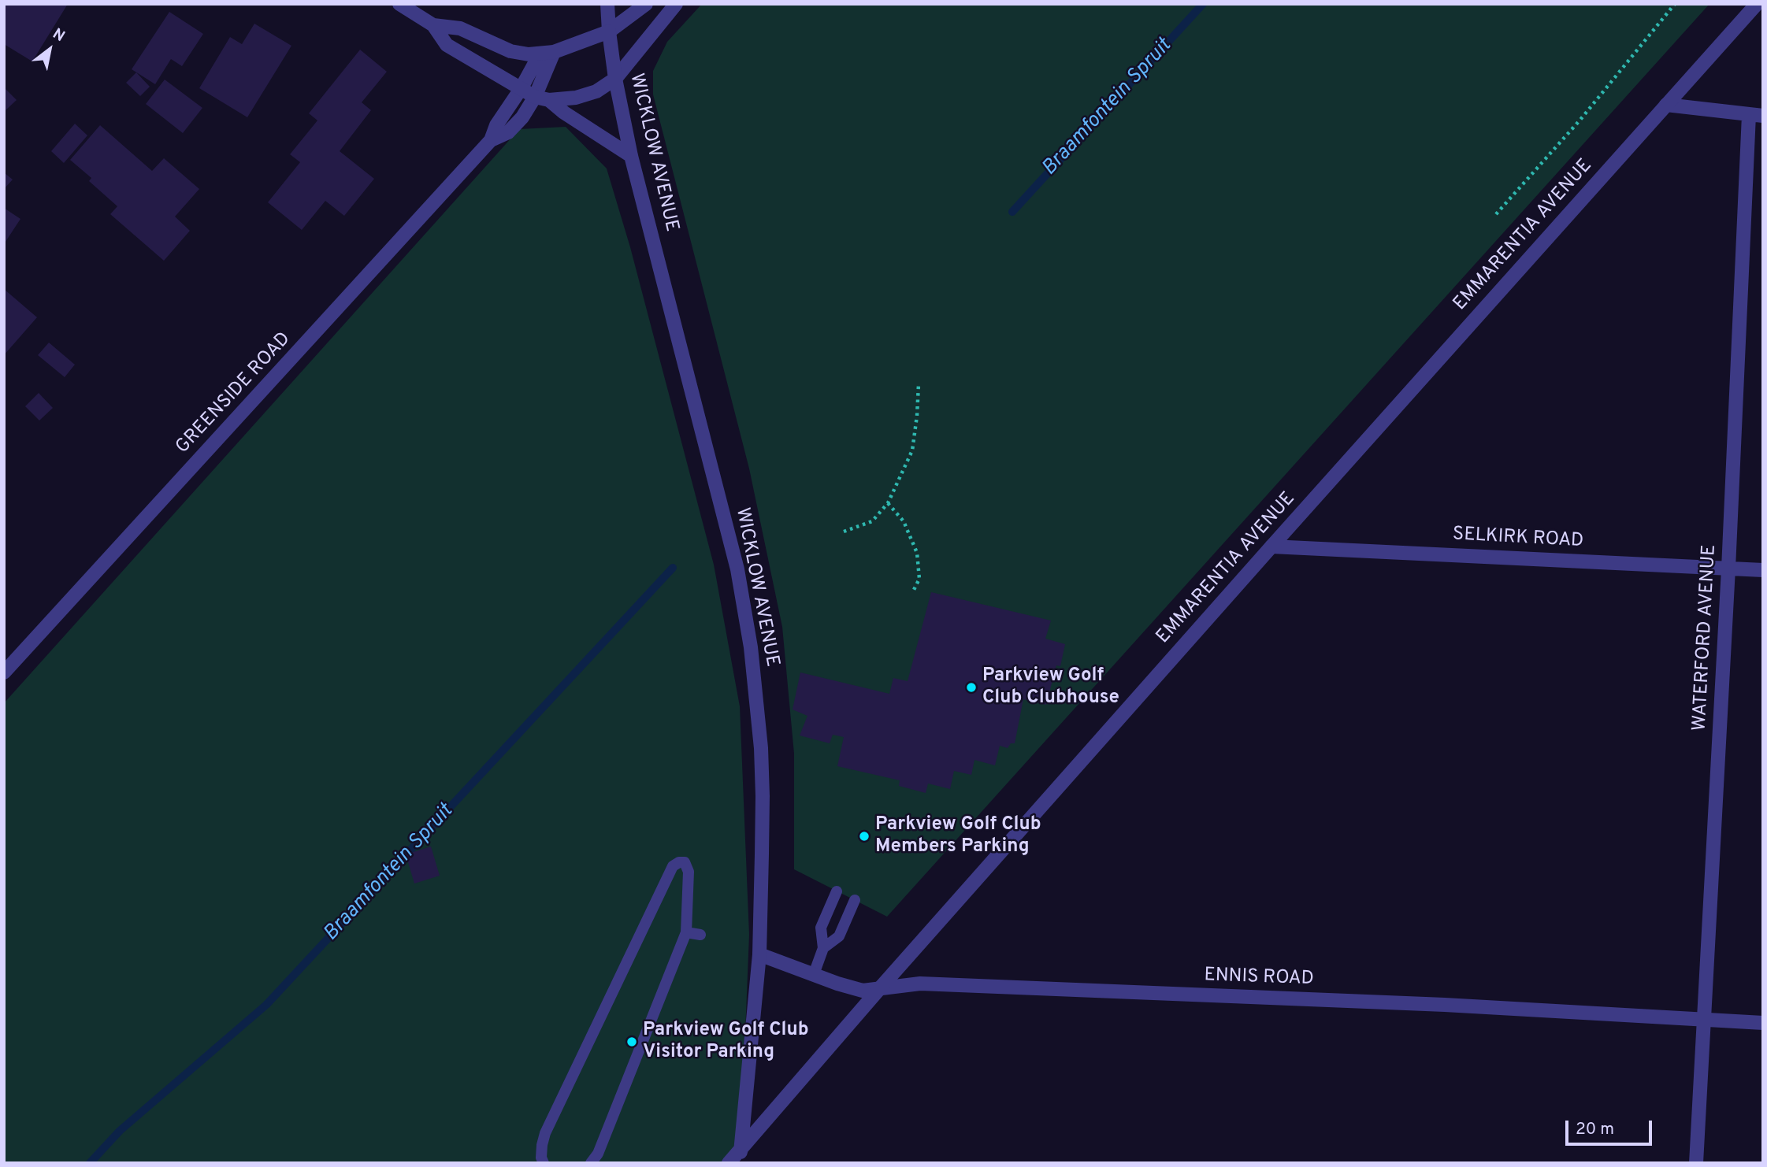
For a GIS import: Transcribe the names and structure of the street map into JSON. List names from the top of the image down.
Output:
{
  "streets": {
    "street": [
      "WICKLOW AVENUE",
      "EMMARENTIA AVENUE",
      "GREENSIDE ROAD",
      "SELKIRK ROAD",
      "WATERFORD AVENUE",
      "ENNIS ROAD"
    ]
  },
  "crossings": [
    ["WICKLOW AVENUE", "EMMARENTIA AVENUE"],
    ["WICKLOW AVENUE", "ENNIS ROAD"],
    ["EMMARENTIA AVENUE", "SELKIRK ROAD"],
    ["EMMARENTIA AVENUE", "ENNIS ROAD"],
    ["SELKIRK ROAD", "WATERFORD AVENUE"],
    ["WATERFORD AVENUE", "ENNIS ROAD"]
  ],
  "water": ["Braamfontein Spruit"],
  "places": ["Parkview Golf Club Clubhouse", "Parkview Golf Club Members Parking", "Parkview Golf Club Visitor Parking"],
  "scale_bar": "20 m",
  "north": "top right"
}
